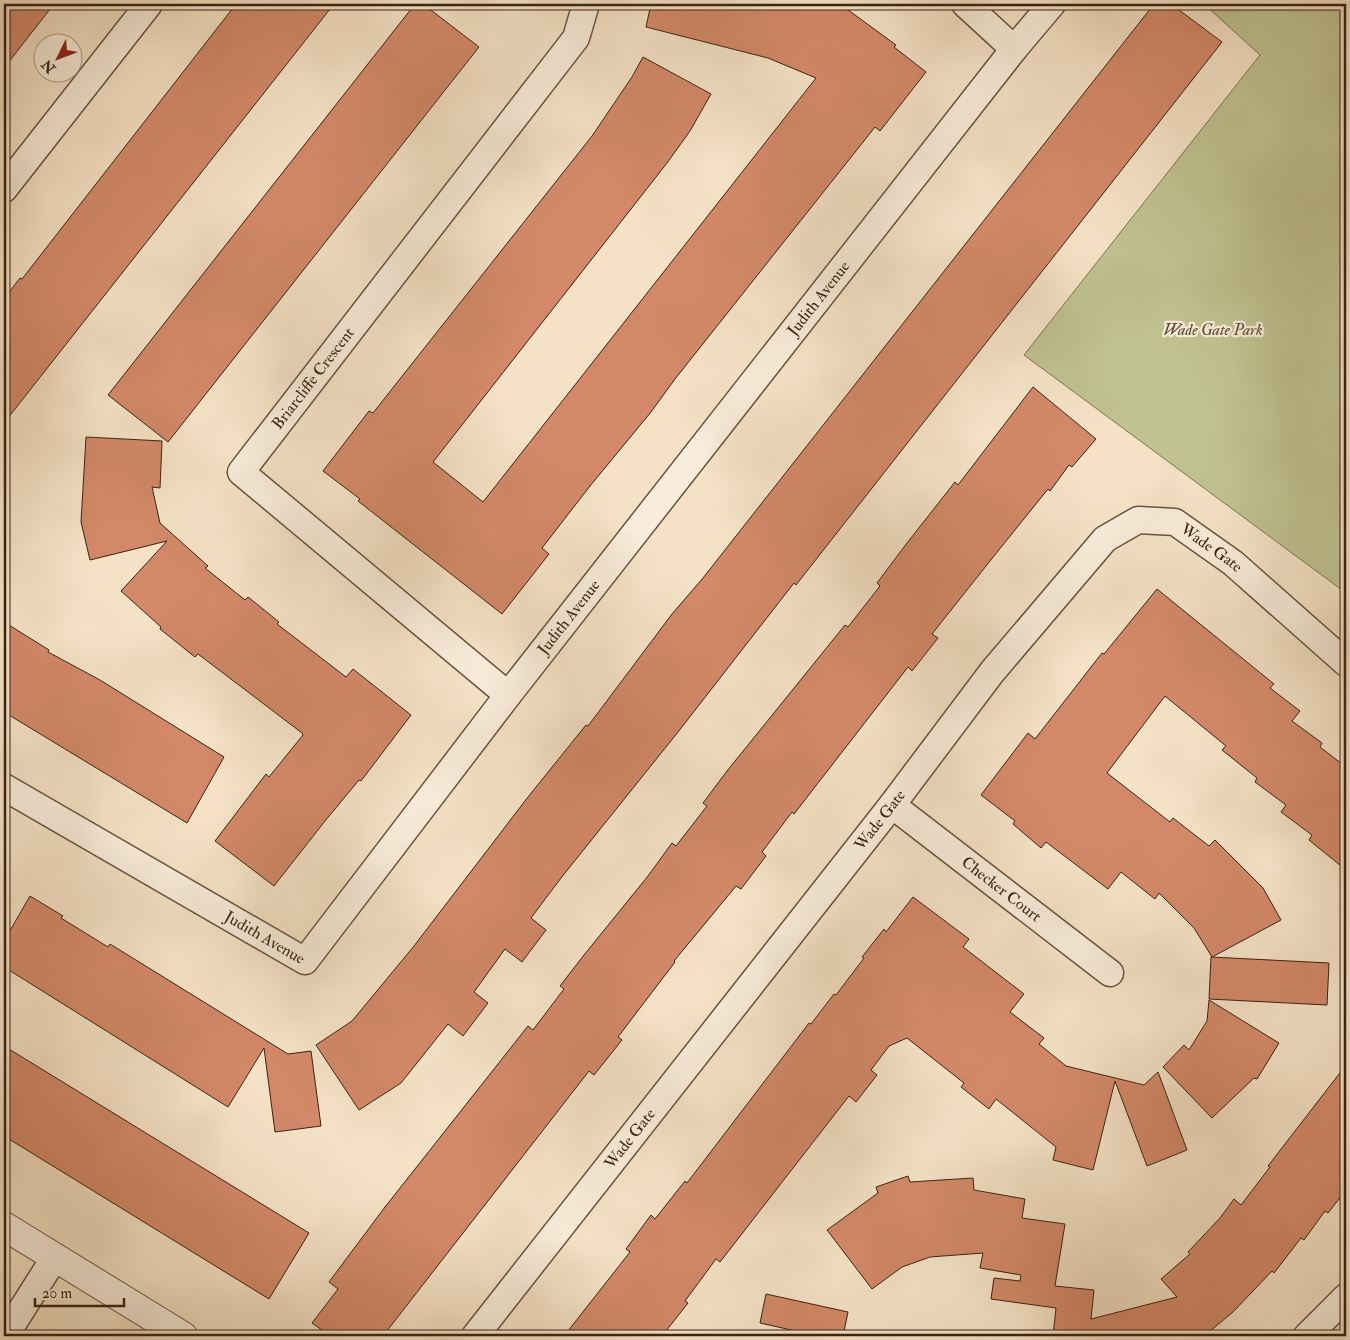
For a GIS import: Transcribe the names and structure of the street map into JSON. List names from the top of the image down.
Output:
{
  "streets": {
    "street": [
      "Judith Avenue",
      "Briarcliffe Crescent",
      "Wade Gate",
      "Checker Court"
    ]
  },
  "crossings": [
    ["Judith Avenue", "Briarcliffe Crescent"],
    ["Wade Gate", "Checker Court"]
  ],
  "parks": ["Wade Gate Park"],
  "scale_bar": "20 m",
  "north": "bottom left"
}
